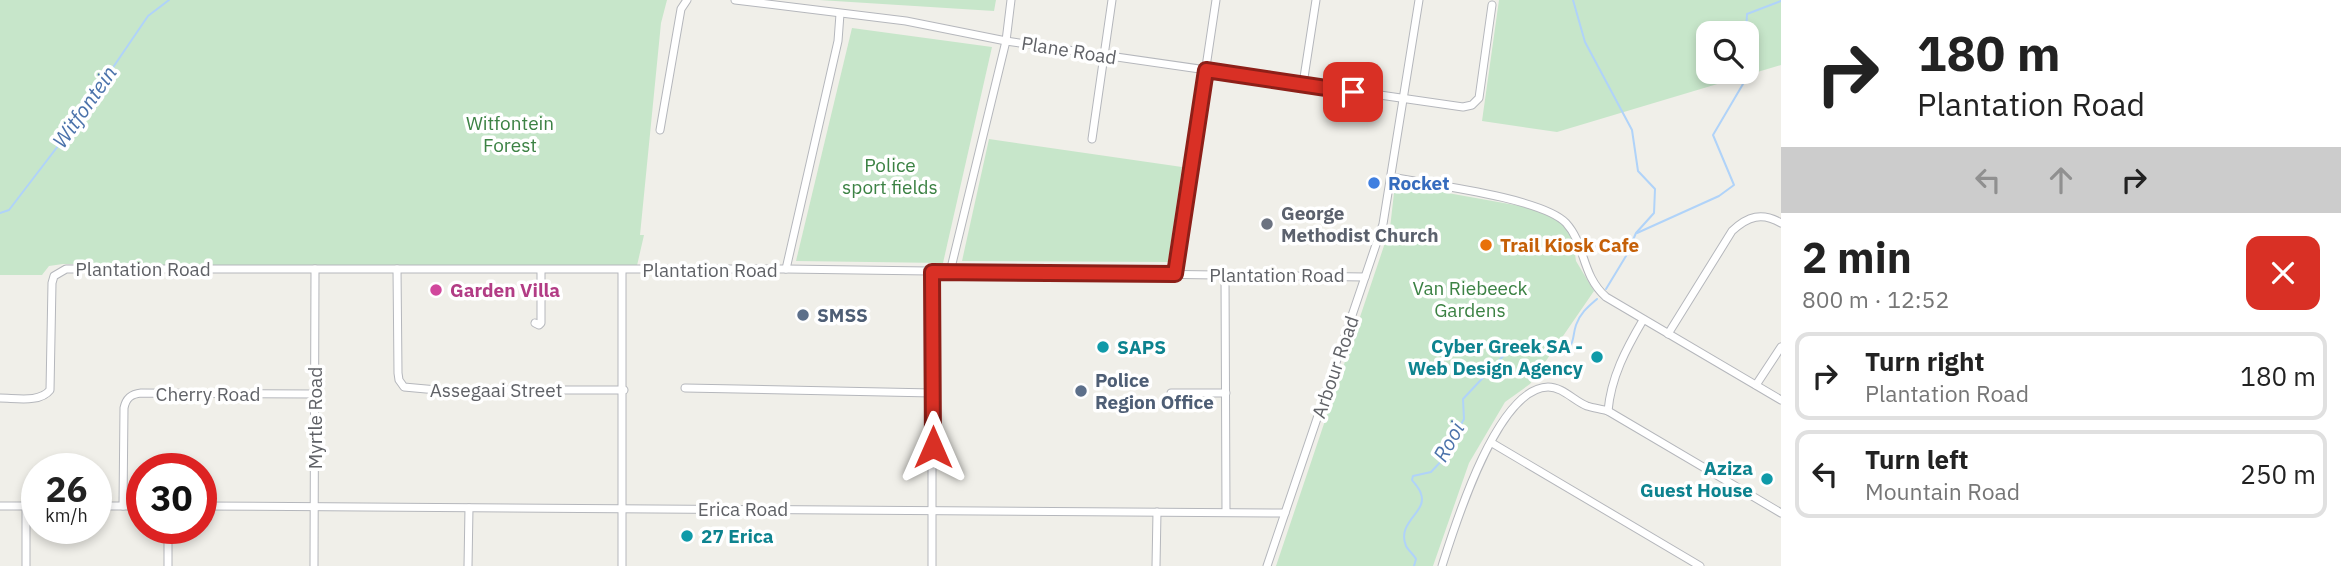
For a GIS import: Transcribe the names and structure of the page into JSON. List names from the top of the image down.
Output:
{
  "streets": {
    "street": [
      "Plane Road",
      "Plantation Road",
      "Arbour Road",
      "Assegaai Street",
      "Cherry Road",
      "Myrtle Road",
      "Erica Road"
    ]
  },
  "crossings": [
    ["Plane Road", "Arbour Road"],
    ["Plantation Road", "Arbour Road"],
    ["Plantation Road", "Assegaai Street"],
    ["Plantation Road", "Myrtle Road"],
    ["Arbour Road", "Erica Road"],
    ["Cherry Road", "Myrtle Road"],
    ["Myrtle Road", "Erica Road"]
  ],
  "water": ["Witfontein", "Rooi"],
  "parks": ["Witfontein Forest", "Police sport fields", "Van Riebeeck Gardens"],
  "places": [
    "Rocket",
    "George Methodist Church",
    "Trail Kiosk Cafe",
    "Garden Villa",
    "SMSS",
    "SAPS",
    "Cyber Greek SA - Web Design Agency",
    "Police Region Office",
    "Aziza Guest House",
    "27 Erica"
  ],
  "page": {
    "turn": ["180 m", "Plantation Road"],
    "heading": ["2 min", "800 m · 12:52"],
    "list": [
      {
        "name": "Turn right",
        "note": "Plantation Road",
        "value": "180 m"
      },
      {
        "name": "Turn left",
        "note": "Mountain Road",
        "value": "250 m"
      }
    ],
    "speed": "26 km/h",
    "limit": "30"
  }
}
